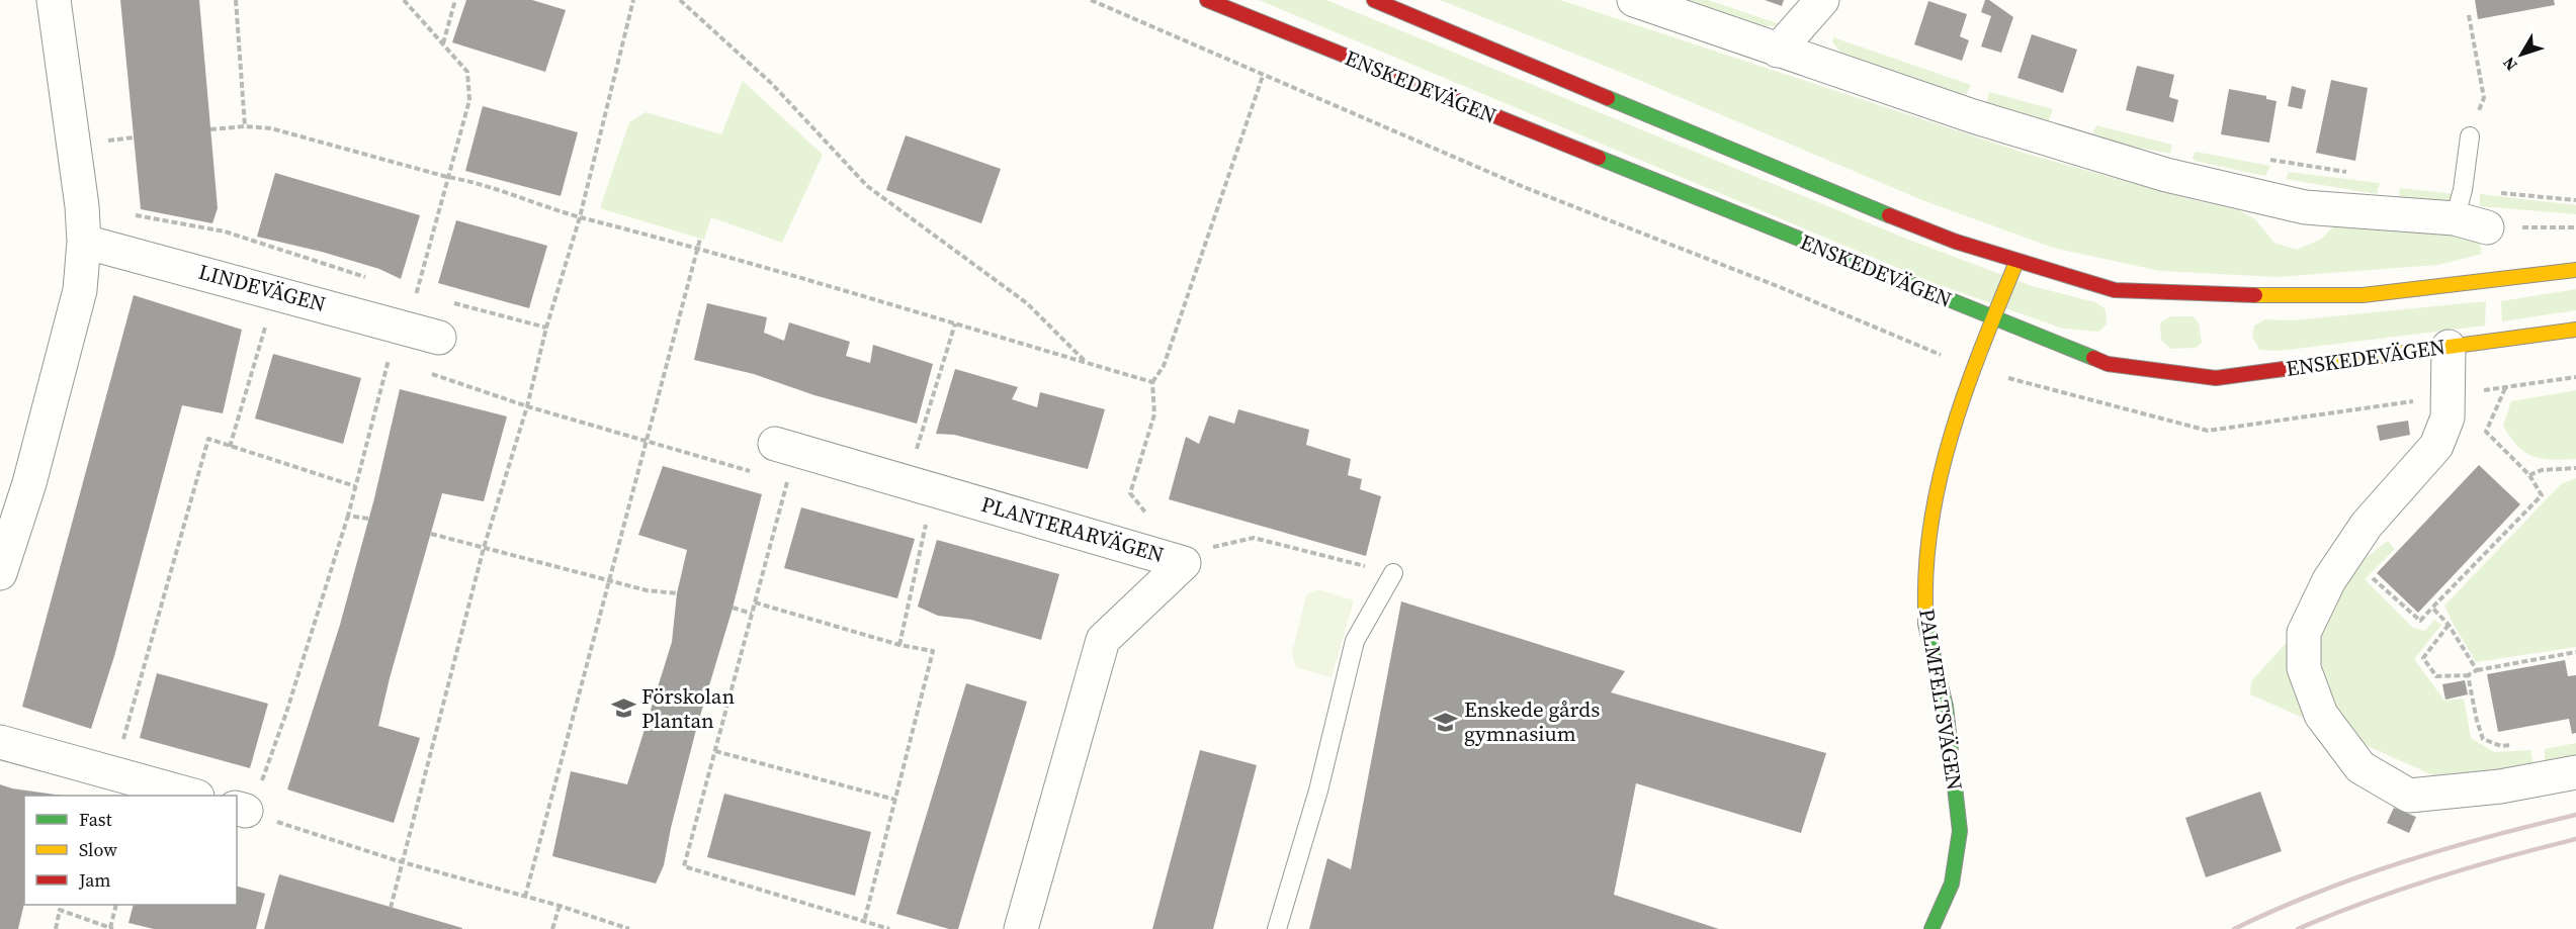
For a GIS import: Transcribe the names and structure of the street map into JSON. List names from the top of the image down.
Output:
{
  "streets": {
    "main road": ["ENSKEDEVÄGEN", "PALMFELTSVÄGEN"],
    "street": ["LINDEVÄGEN", "PLANTERARVÄGEN"]
  },
  "crossings": [
    ["ENSKEDEVÄGEN", "PALMFELTSVÄGEN"]
  ],
  "places": {
    "school or university": ["Förskolan Plantan", "Enskede gårds gymnasium"]
  },
  "legend": ["Fast", "Slow", "Jam"],
  "north": "bottom left"
}
